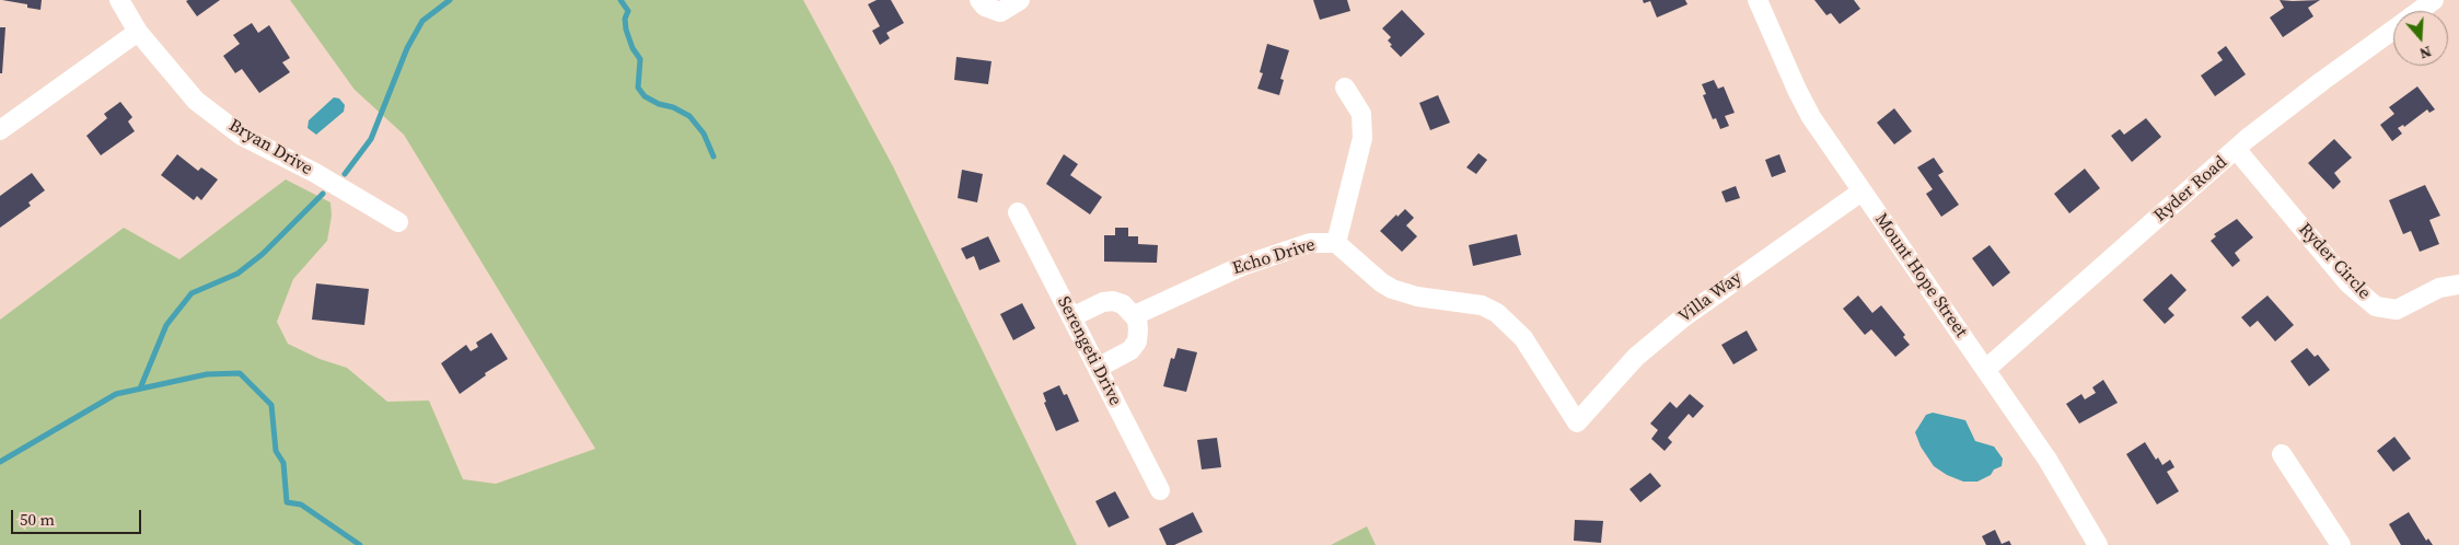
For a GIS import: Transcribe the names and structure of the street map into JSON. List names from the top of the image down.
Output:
{
  "streets": {
    "street": [
      "Bryan Drive",
      "Ryder Road",
      "Echo Drive",
      "Ryder Circle",
      "Mount Hope Street",
      "Villa Way",
      "Serengeti Drive"
    ]
  },
  "crossings": [
    ["Ryder Road", "Ryder Circle"],
    ["Ryder Road", "Mount Hope Street"],
    ["Echo Drive", "Villa Way"],
    ["Echo Drive", "Serengeti Drive"],
    ["Mount Hope Street", "Villa Way"]
  ],
  "scale_bar": "50 m",
  "north": "bottom"
}
